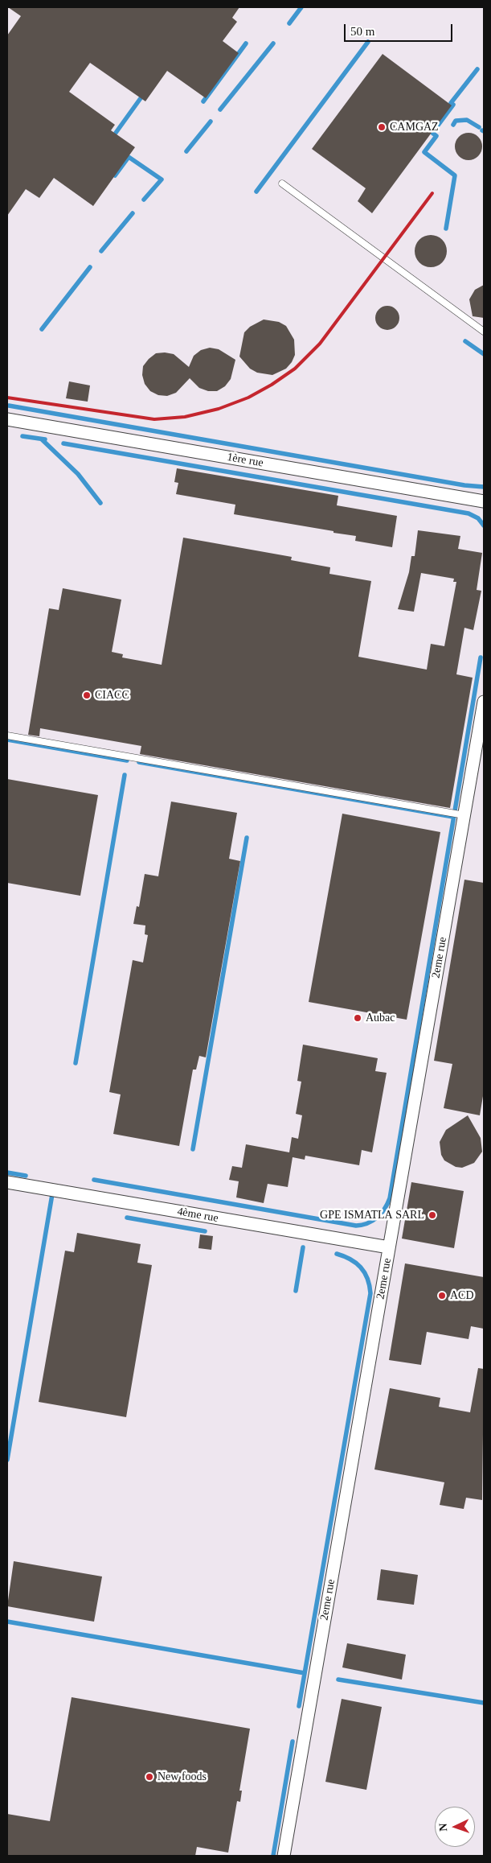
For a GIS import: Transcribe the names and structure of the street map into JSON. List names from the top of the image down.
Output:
{
  "streets": {
    "street": ["1ère rue", "2eme rue", "4ème rue"]
  },
  "crossings": [
    ["2eme rue", "4ème rue"]
  ],
  "places": [
    "CAMGAZ",
    "CIACC",
    "Aubac",
    "GPE ISMATLA SARL",
    "ACD",
    "New foods"
  ],
  "scale_bar": "50 m",
  "north": "left"
}
